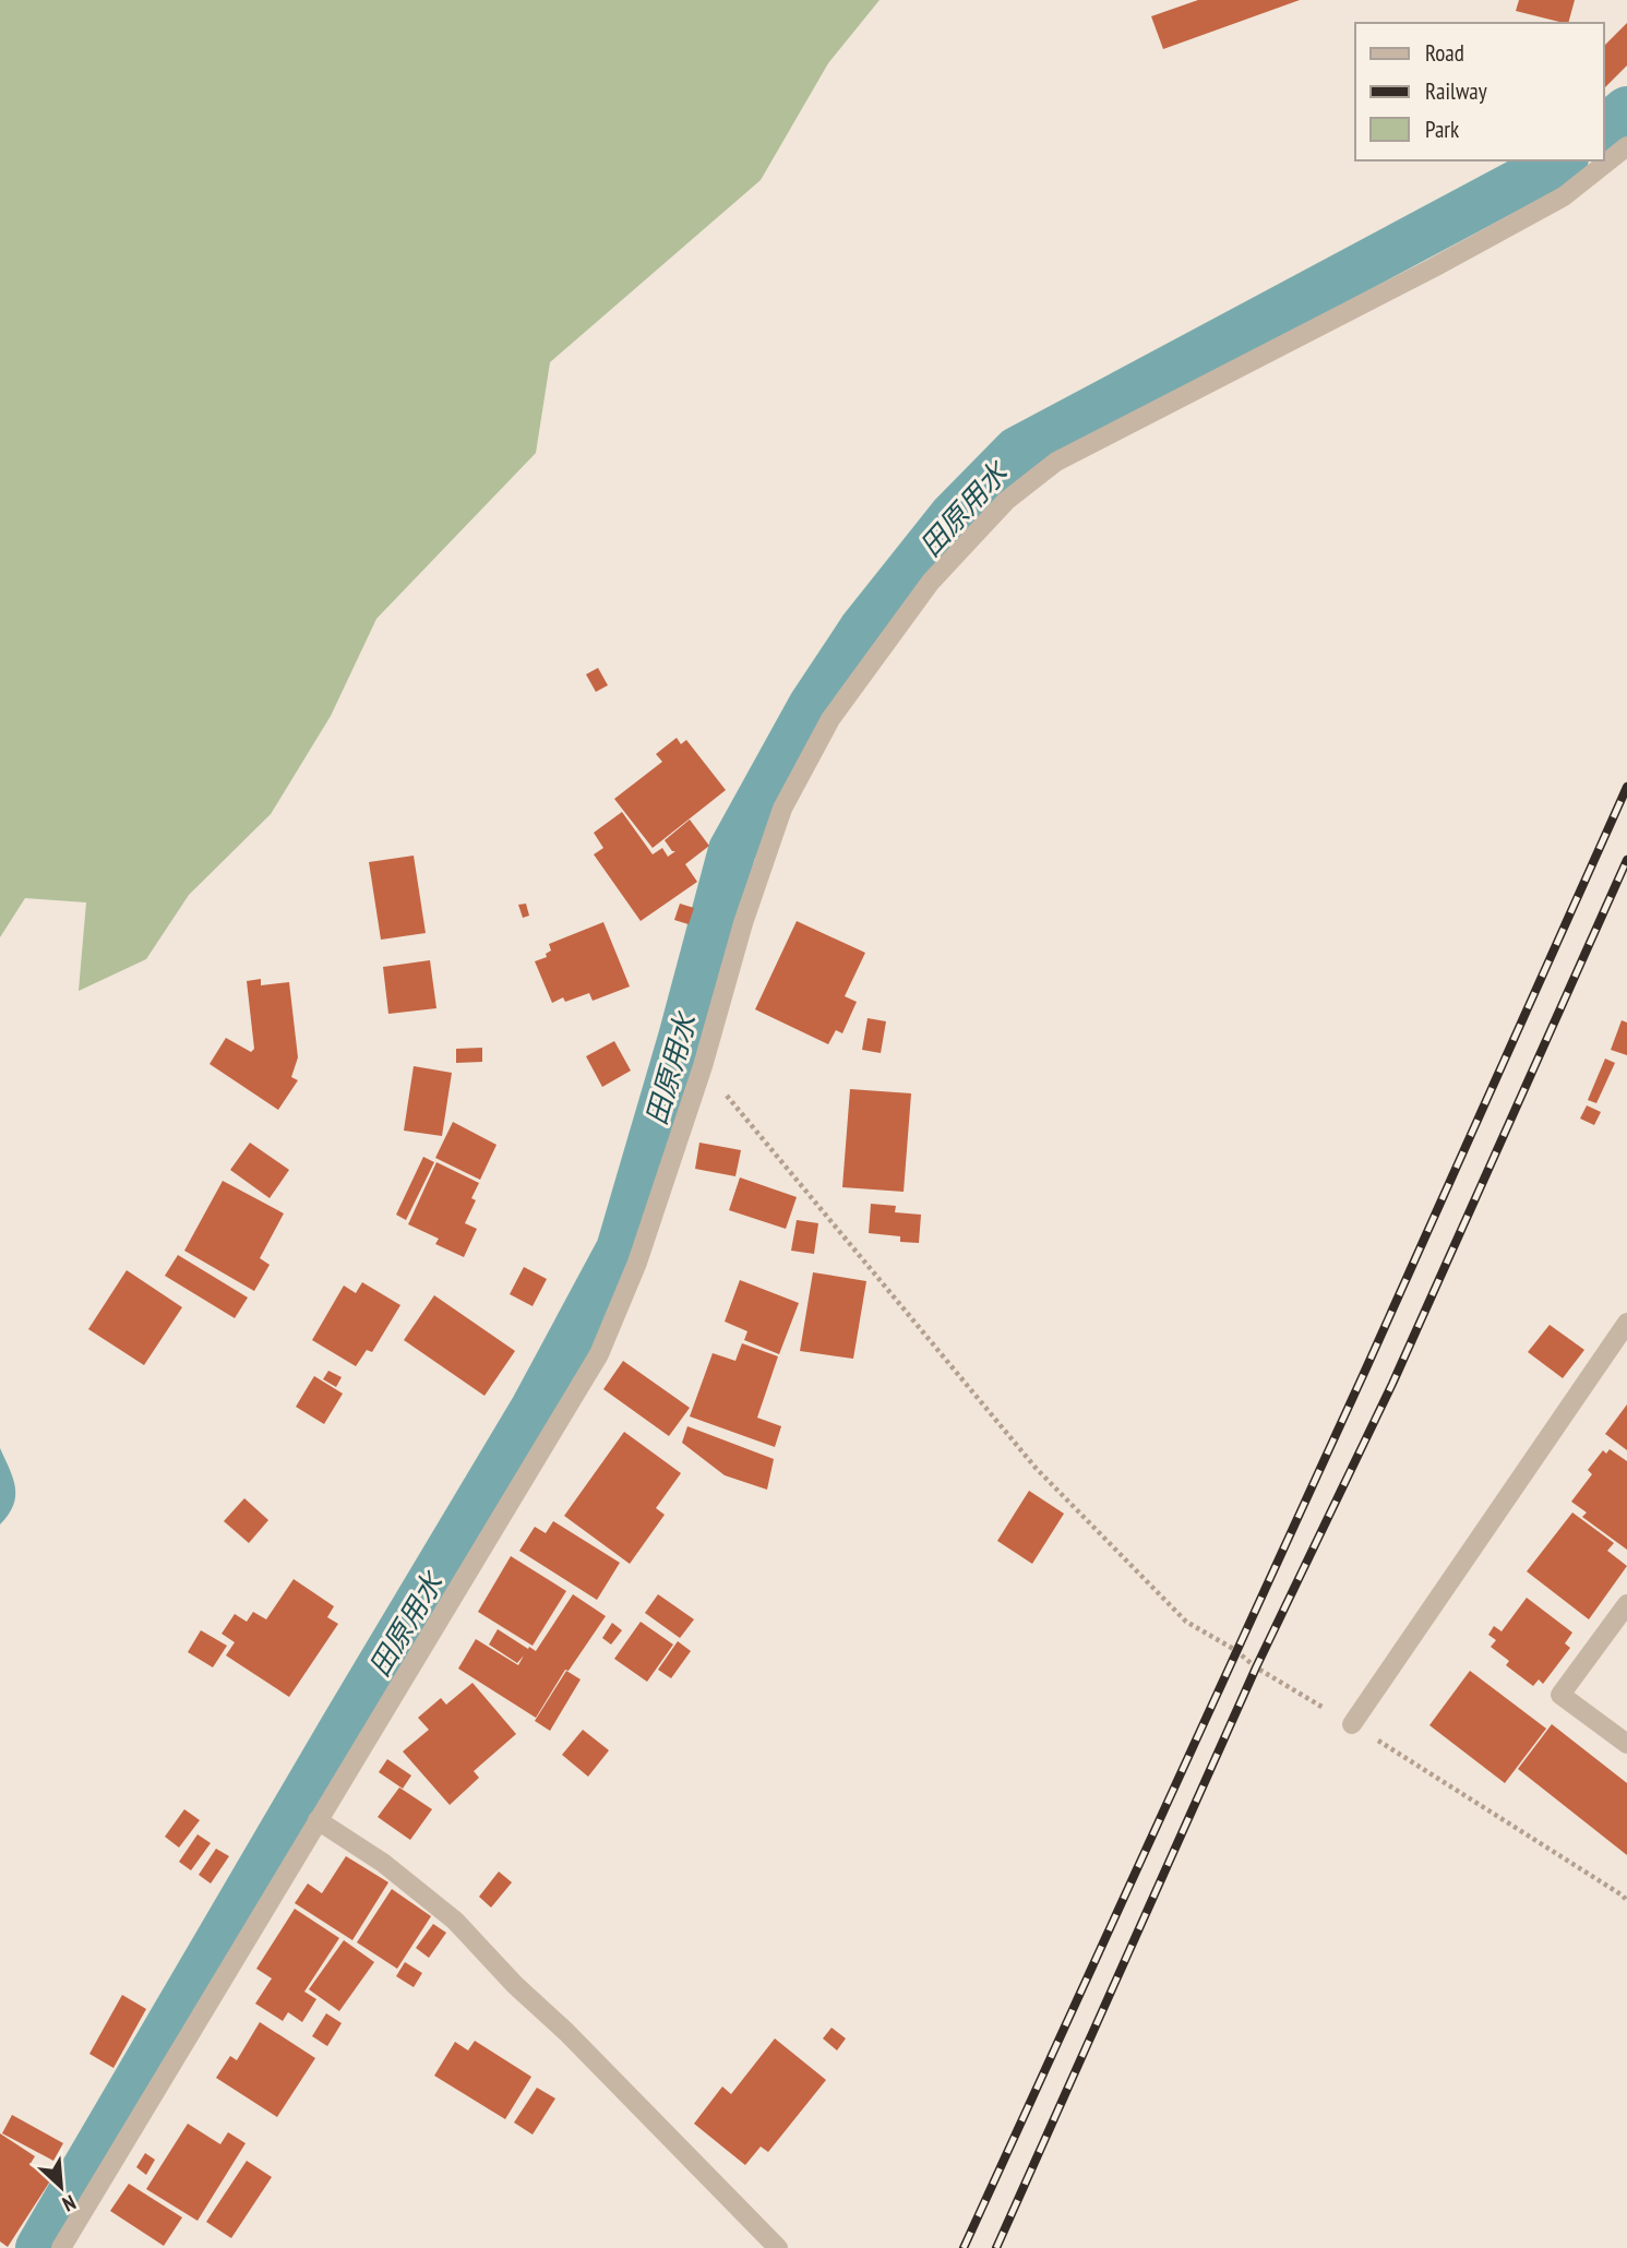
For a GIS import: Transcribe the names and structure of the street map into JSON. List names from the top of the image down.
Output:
{
  "water": ["田原用水"],
  "legend": ["Road", "Railway", "Park"],
  "north": "bottom right"
}
